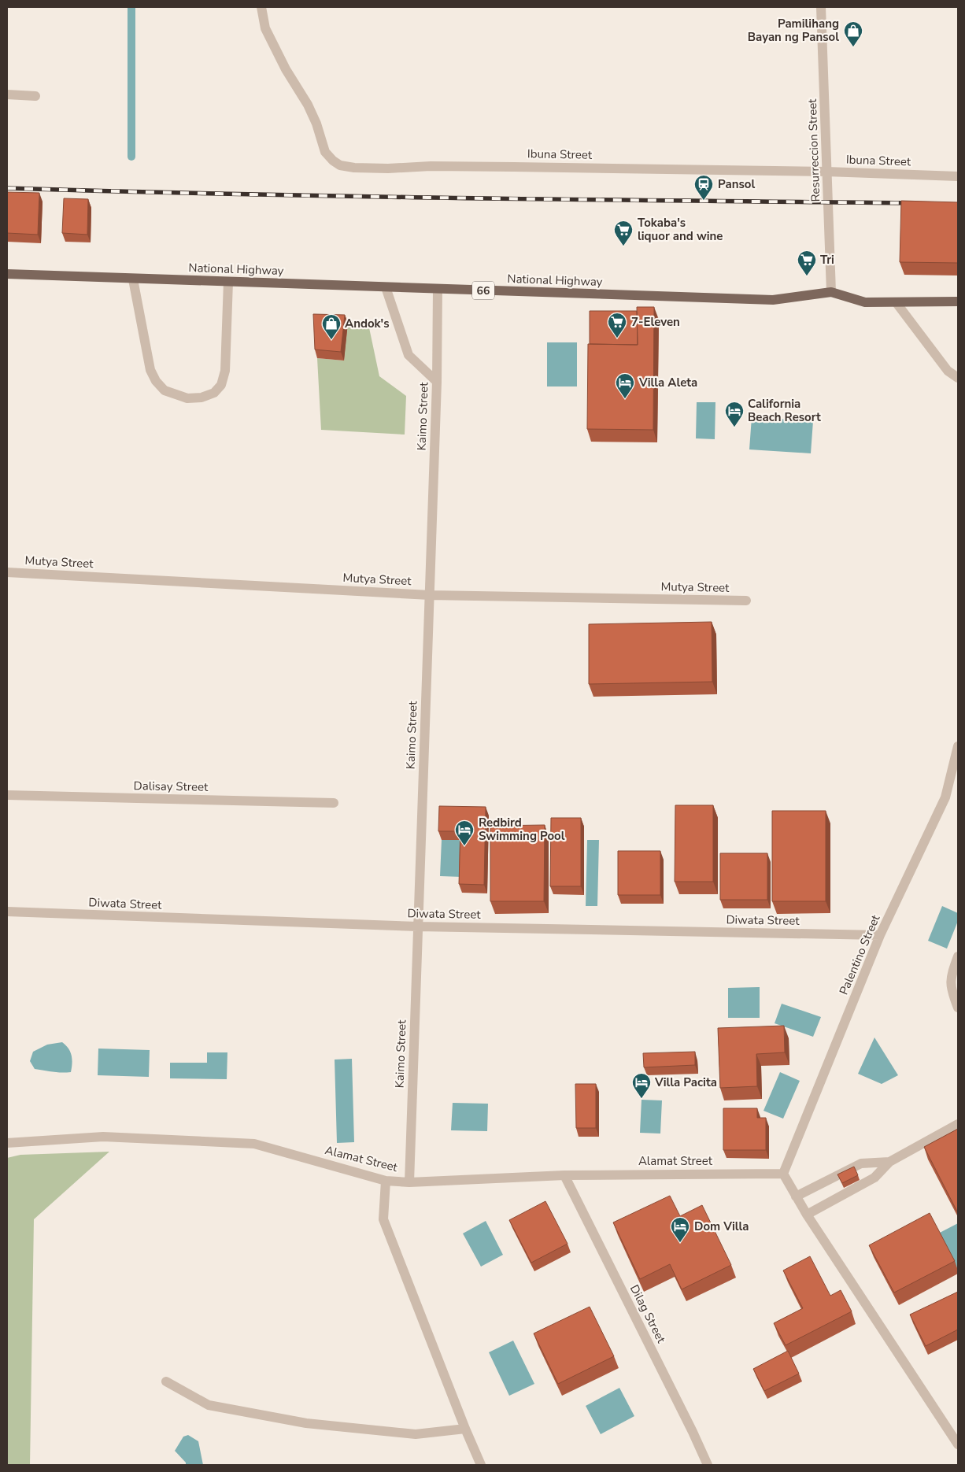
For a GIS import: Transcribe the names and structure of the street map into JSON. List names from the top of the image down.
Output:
{
  "streets": {
    "main road": ["National Highway", "66"],
    "street": [
      "Resurreccion Street",
      "Ibuna Street",
      "Kaimo Street",
      "Mutya Street",
      "Dalisay Street",
      "Diwata Street",
      "Palentino Street",
      "Alamat Street",
      "Dilag Street"
    ]
  },
  "crossings": [
    ["Resurreccion Street", "Ibuna Street"],
    ["Resurreccion Street", "National Highway"],
    ["National Highway", "Kaimo Street"],
    ["Kaimo Street", "Mutya Street"],
    ["Kaimo Street", "Diwata Street"],
    ["Kaimo Street", "Alamat Street"],
    ["Diwata Street", "Palentino Street"],
    ["Palentino Street", "Alamat Street"],
    ["Alamat Street", "Dilag Street"]
  ],
  "places": {
    "shop": ["Pamilihang Bayan ng Pansol", "Andok's"],
    "station": ["Pansol"],
    "supermarket": ["Tokaba's liquor and wine", "Tri", "7-Eleven"],
    "hotel": [
      "Villa Aleta",
      "California Beach Resort",
      "Redbird Swimming Pool",
      "Villa Pacita",
      "Dom Villa"
    ]
  }
}
